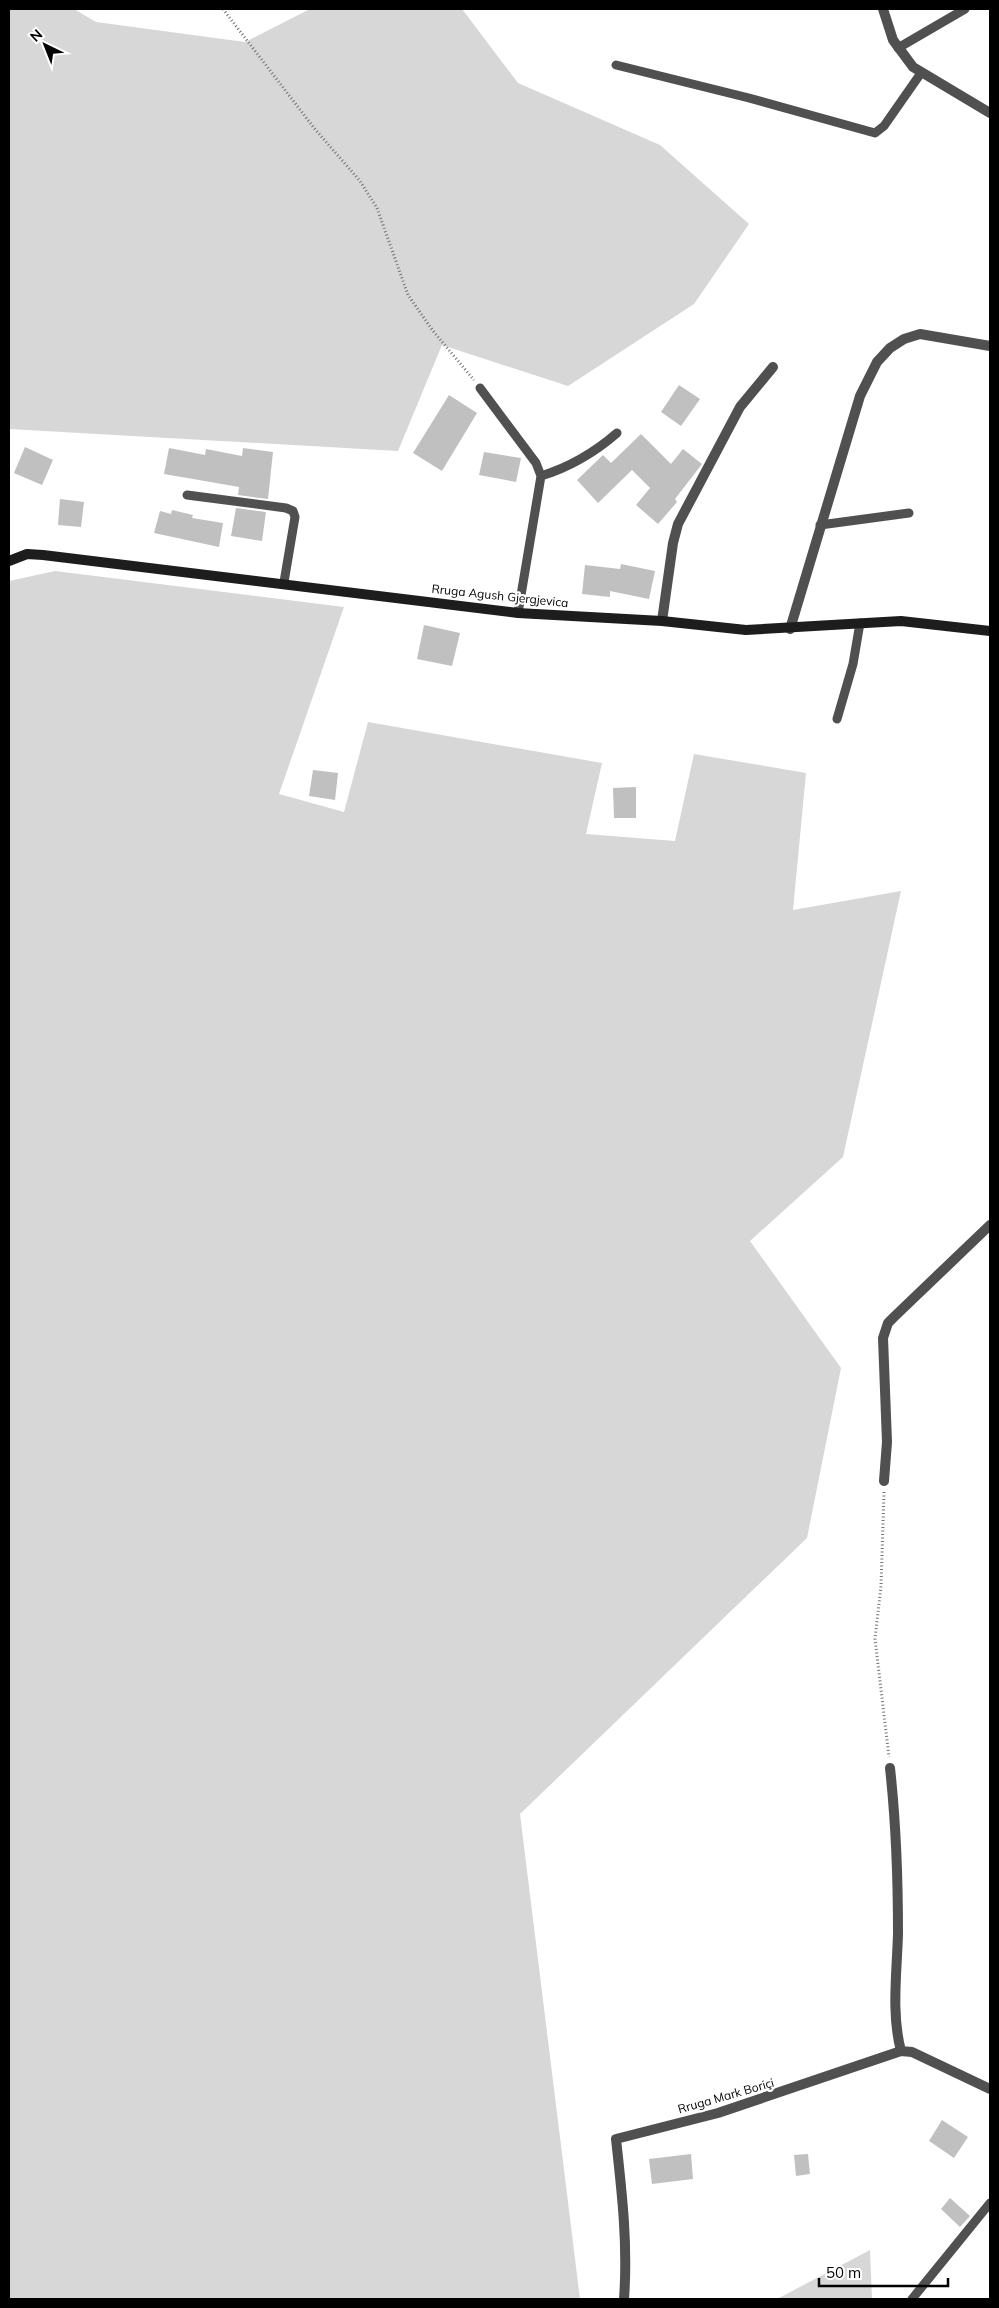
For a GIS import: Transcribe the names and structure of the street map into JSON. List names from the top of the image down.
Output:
{
  "streets": {
    "main road": ["Rruga Agush Gjergjevica"],
    "street": ["Rruga Mark Boriçi"]
  },
  "scale_bar": "50 m",
  "north": "top left"
}
